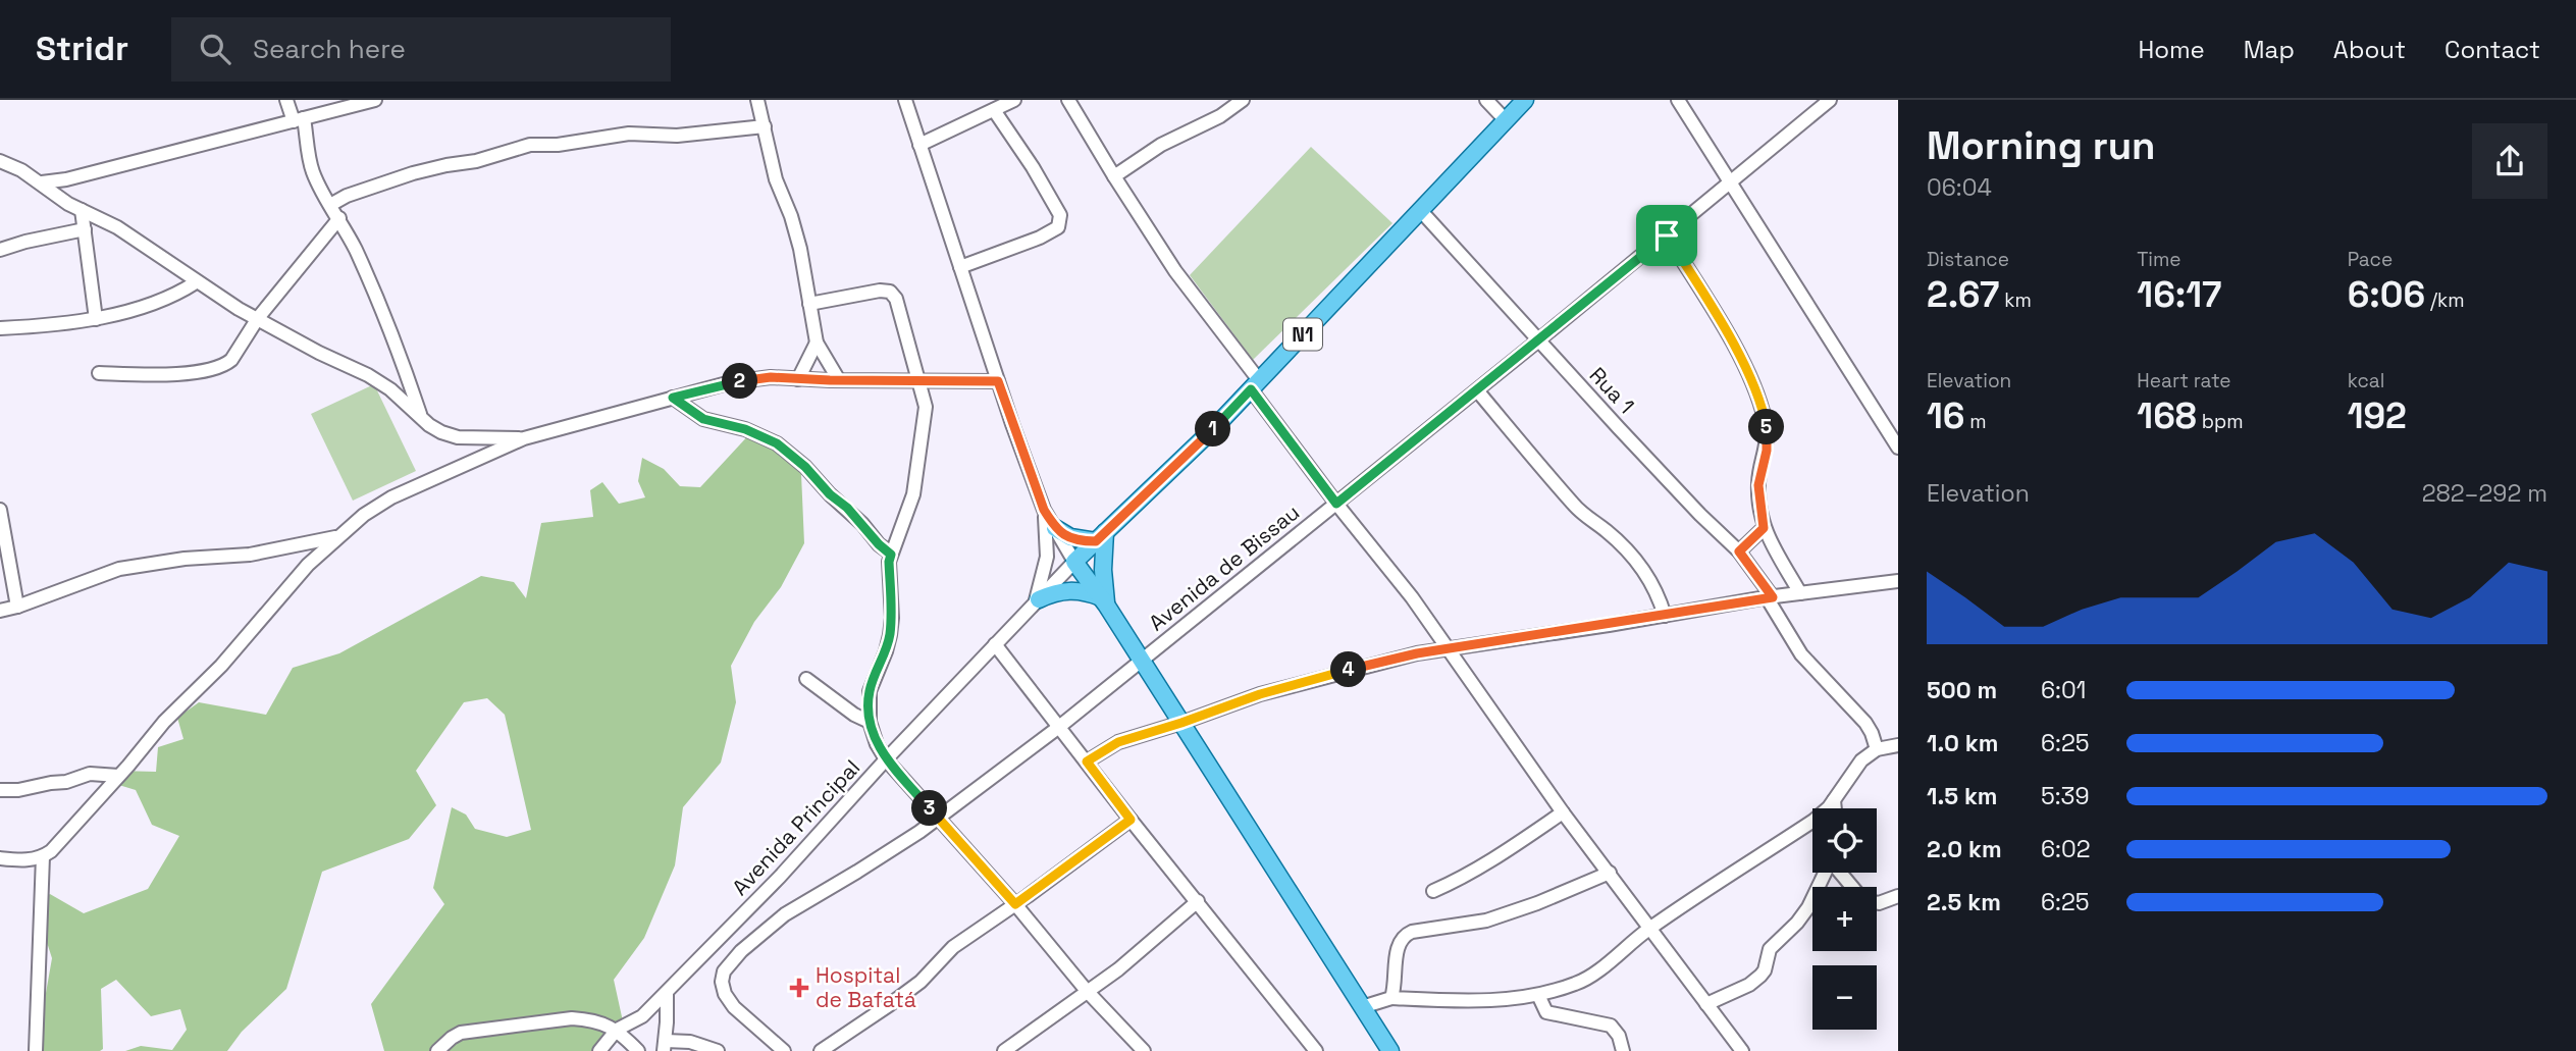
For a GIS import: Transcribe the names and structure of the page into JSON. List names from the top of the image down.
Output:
{
  "streets": {
    "main road": ["N1"],
    "street": ["Rua 1", "Avenida de Bissau", "Avenida Principal"]
  },
  "crossings": [
    ["N1", "Rua 1"],
    ["N1", "Avenida Principal"],
    ["Rua 1", "Avenida de Bissau"]
  ],
  "places": {
    "health": ["Hospital de Bafatá"]
  },
  "page": {
    "header": "Stridr",
    "search": "Search here",
    "nav": [
      "Home",
      "Map",
      "About",
      "Contact"
    ],
    "heading": ["Morning run", "06:04"],
    "stats": [
      ["Distance", "2.67 km"],
      ["Time", "16:17"],
      ["Pace", "6:06 /km"],
      ["Elevation", "16 m"],
      ["Heart rate", "168 bpm"],
      ["kcal", "192"]
    ],
    "pins": [
      "2",
      "5",
      "1",
      "4",
      "3"
    ],
    "chart": ["Elevation", "282–292 m"],
    "list": [
      {
        "name": "500 m",
        "note": "6:01"
      },
      {
        "name": "1.0 km",
        "note": "6:25"
      },
      {
        "name": "1.5 km",
        "note": "5:39"
      },
      {
        "name": "2.0 km",
        "note": "6:02"
      },
      {
        "name": "2.5 km",
        "note": "6:25"
      }
    ],
    "map_buttons": ["+", "−"]
  }
}
